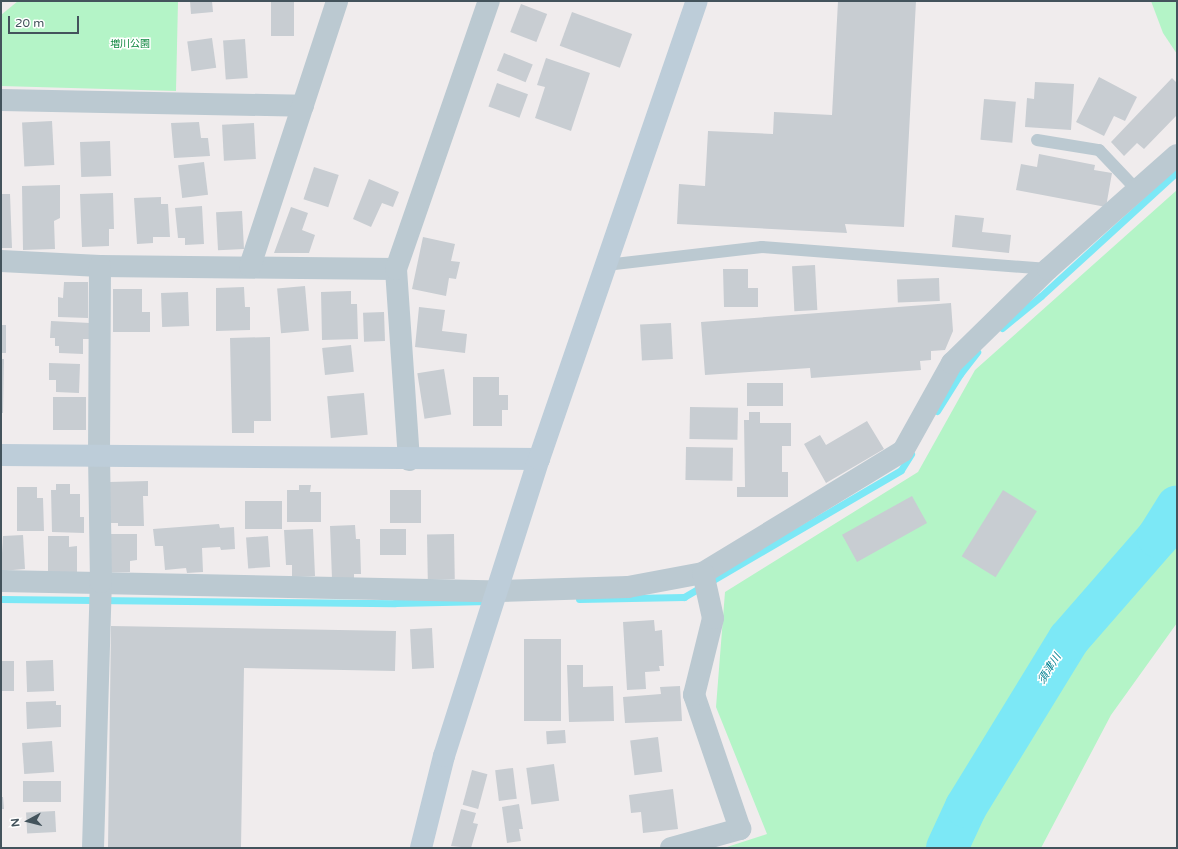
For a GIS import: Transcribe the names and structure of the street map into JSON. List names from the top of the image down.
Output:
{
  "water": ["須津川"],
  "parks": ["増川公園"],
  "scale_bar": "20 m",
  "north": "left"
}
